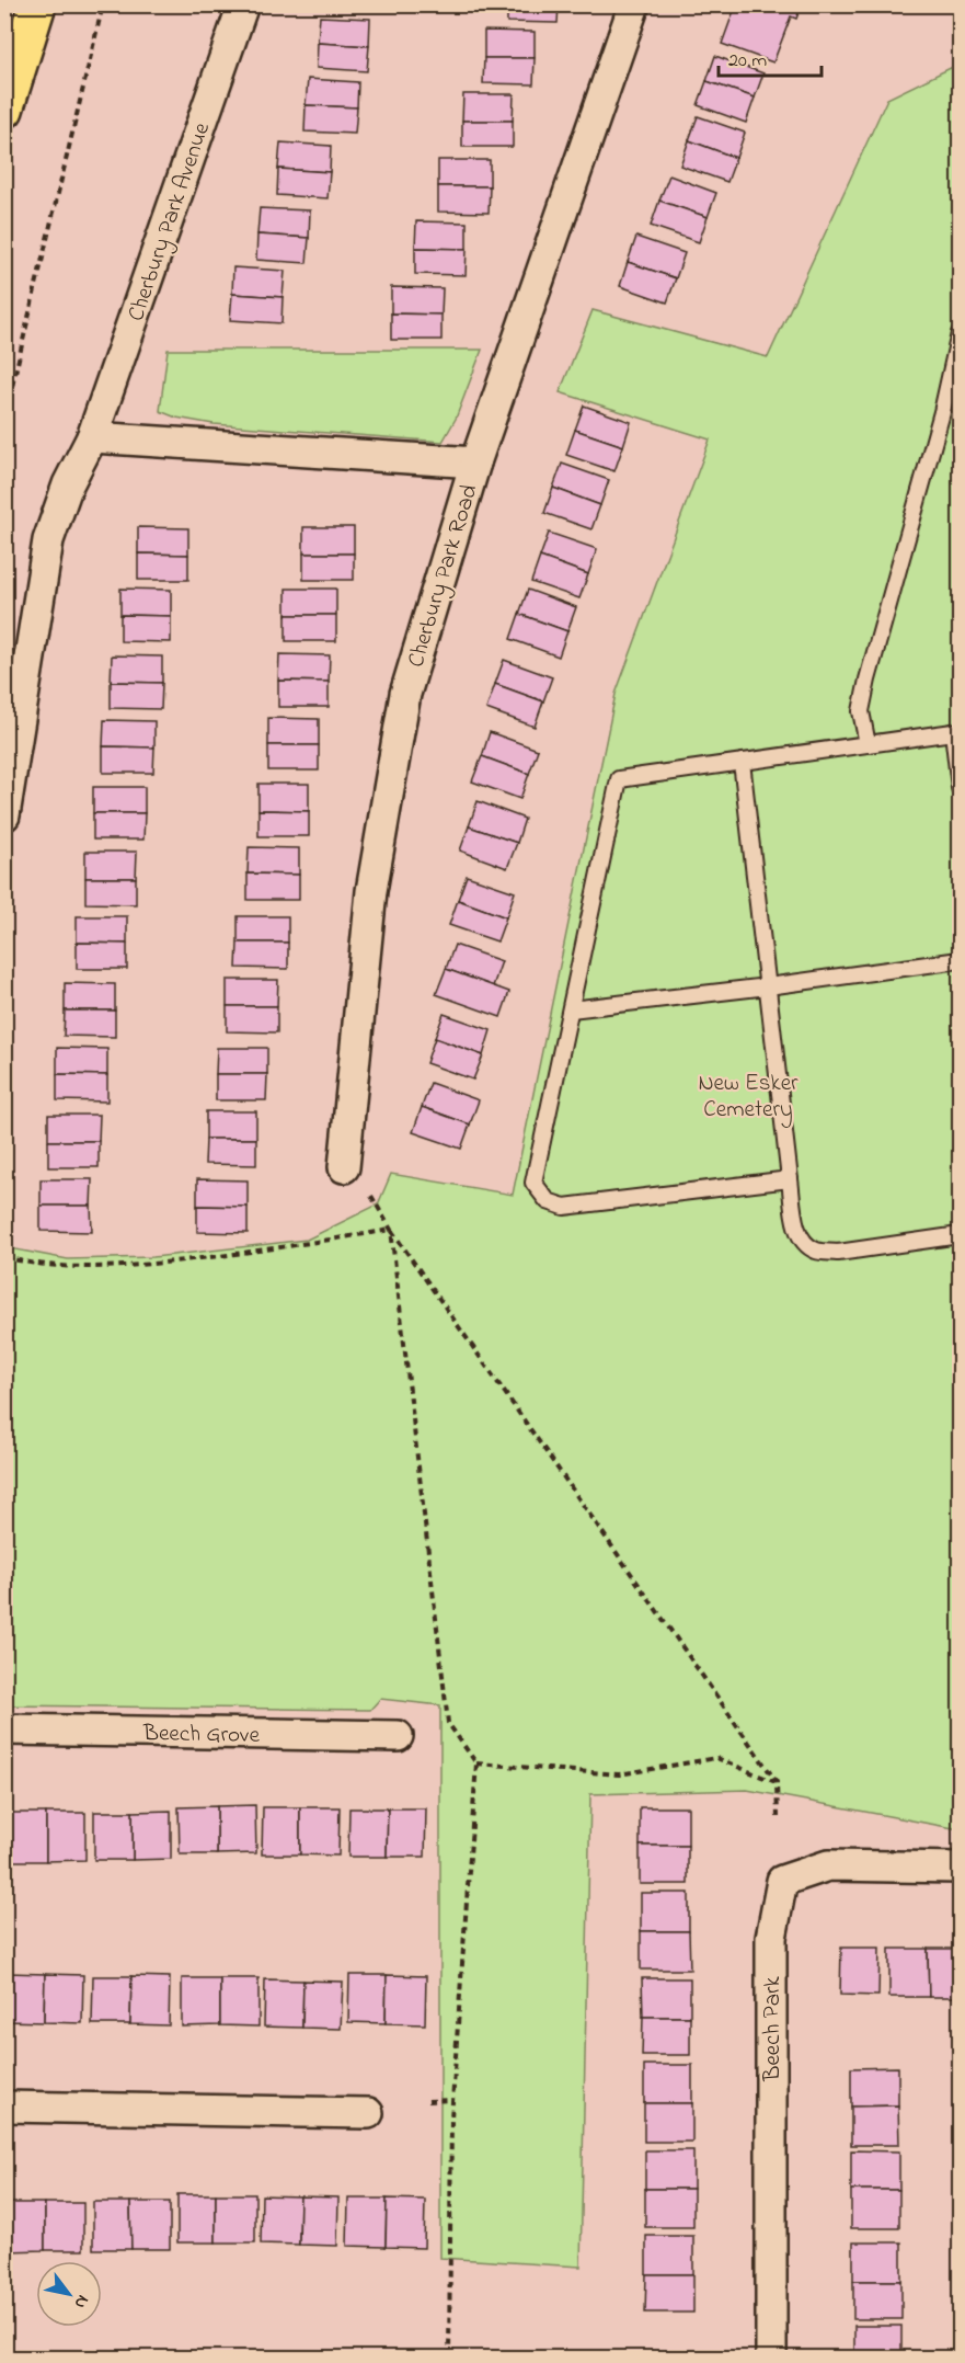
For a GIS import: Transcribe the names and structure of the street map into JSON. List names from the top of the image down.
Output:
{
  "streets": {
    "street": [
      "Cherbury Park Avenue",
      "Cherbury Park Road",
      "Beech Grove",
      "Beech Park"
    ]
  },
  "parks": ["New Esker Cemetery"],
  "scale_bar": "20 m",
  "north": "bottom right"
}
